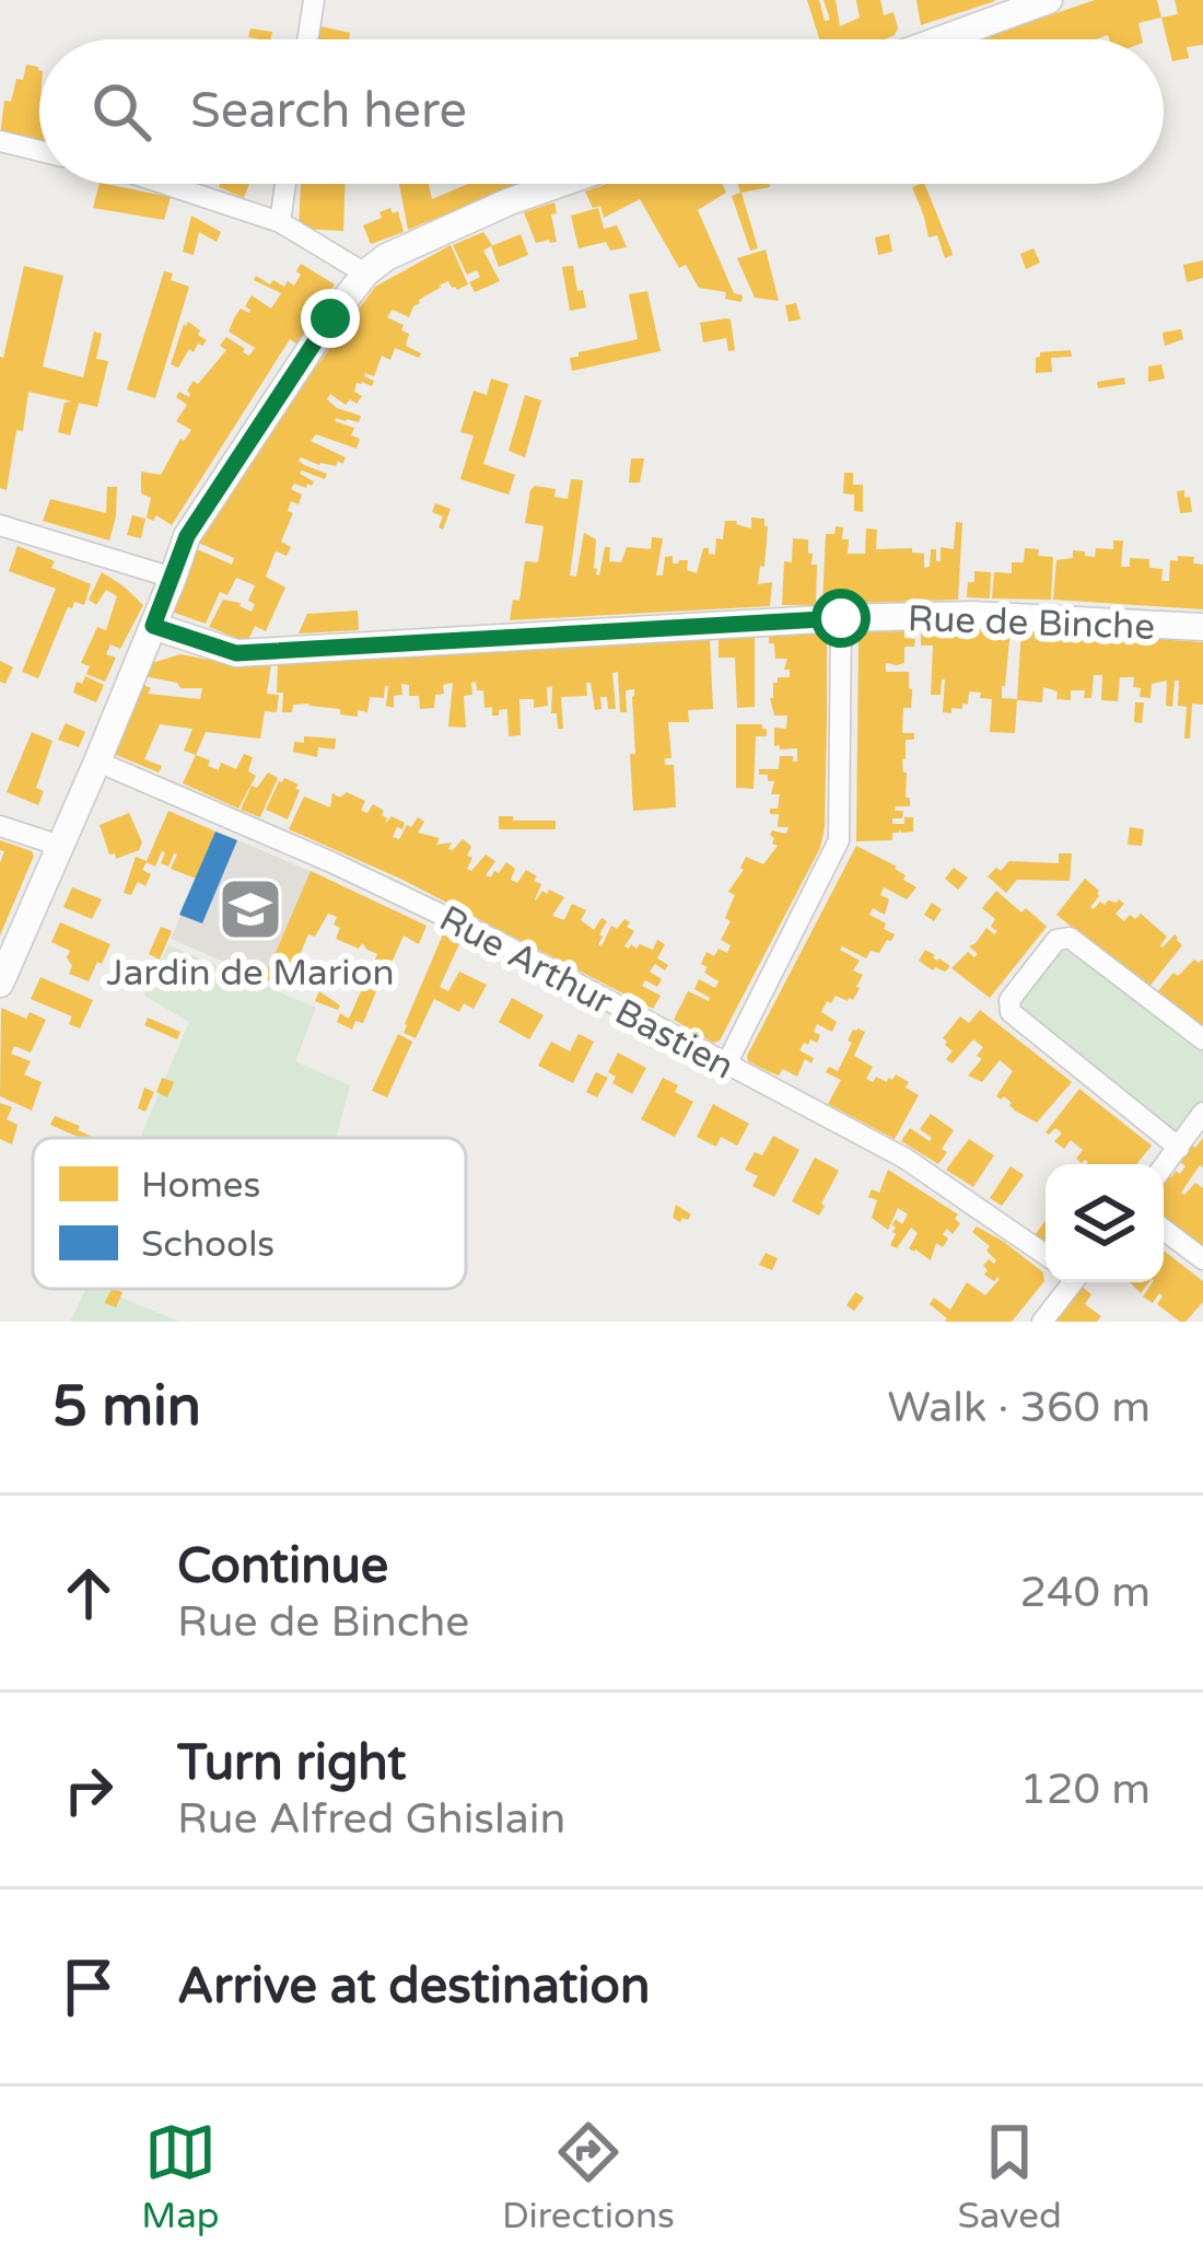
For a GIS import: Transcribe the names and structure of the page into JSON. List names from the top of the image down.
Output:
{
  "streets": {
    "street": ["Rue de Binche", "Rue Arthur Bastien"]
  },
  "places": {
    "school or university": ["Jardin de Marion"]
  },
  "legend": ["Homes", "Schools"],
  "page": {
    "search": "Search here",
    "heading": ["5 min", "Walk · 360 m"],
    "list": [
      ["Continue", "Rue de Binche", "240 m"],
      ["Turn right", "Rue Alfred Ghislain", "120 m"],
      "Arrive at destination"
    ],
    "nav": ["Map", "Directions", "Saved"]
  }
}
